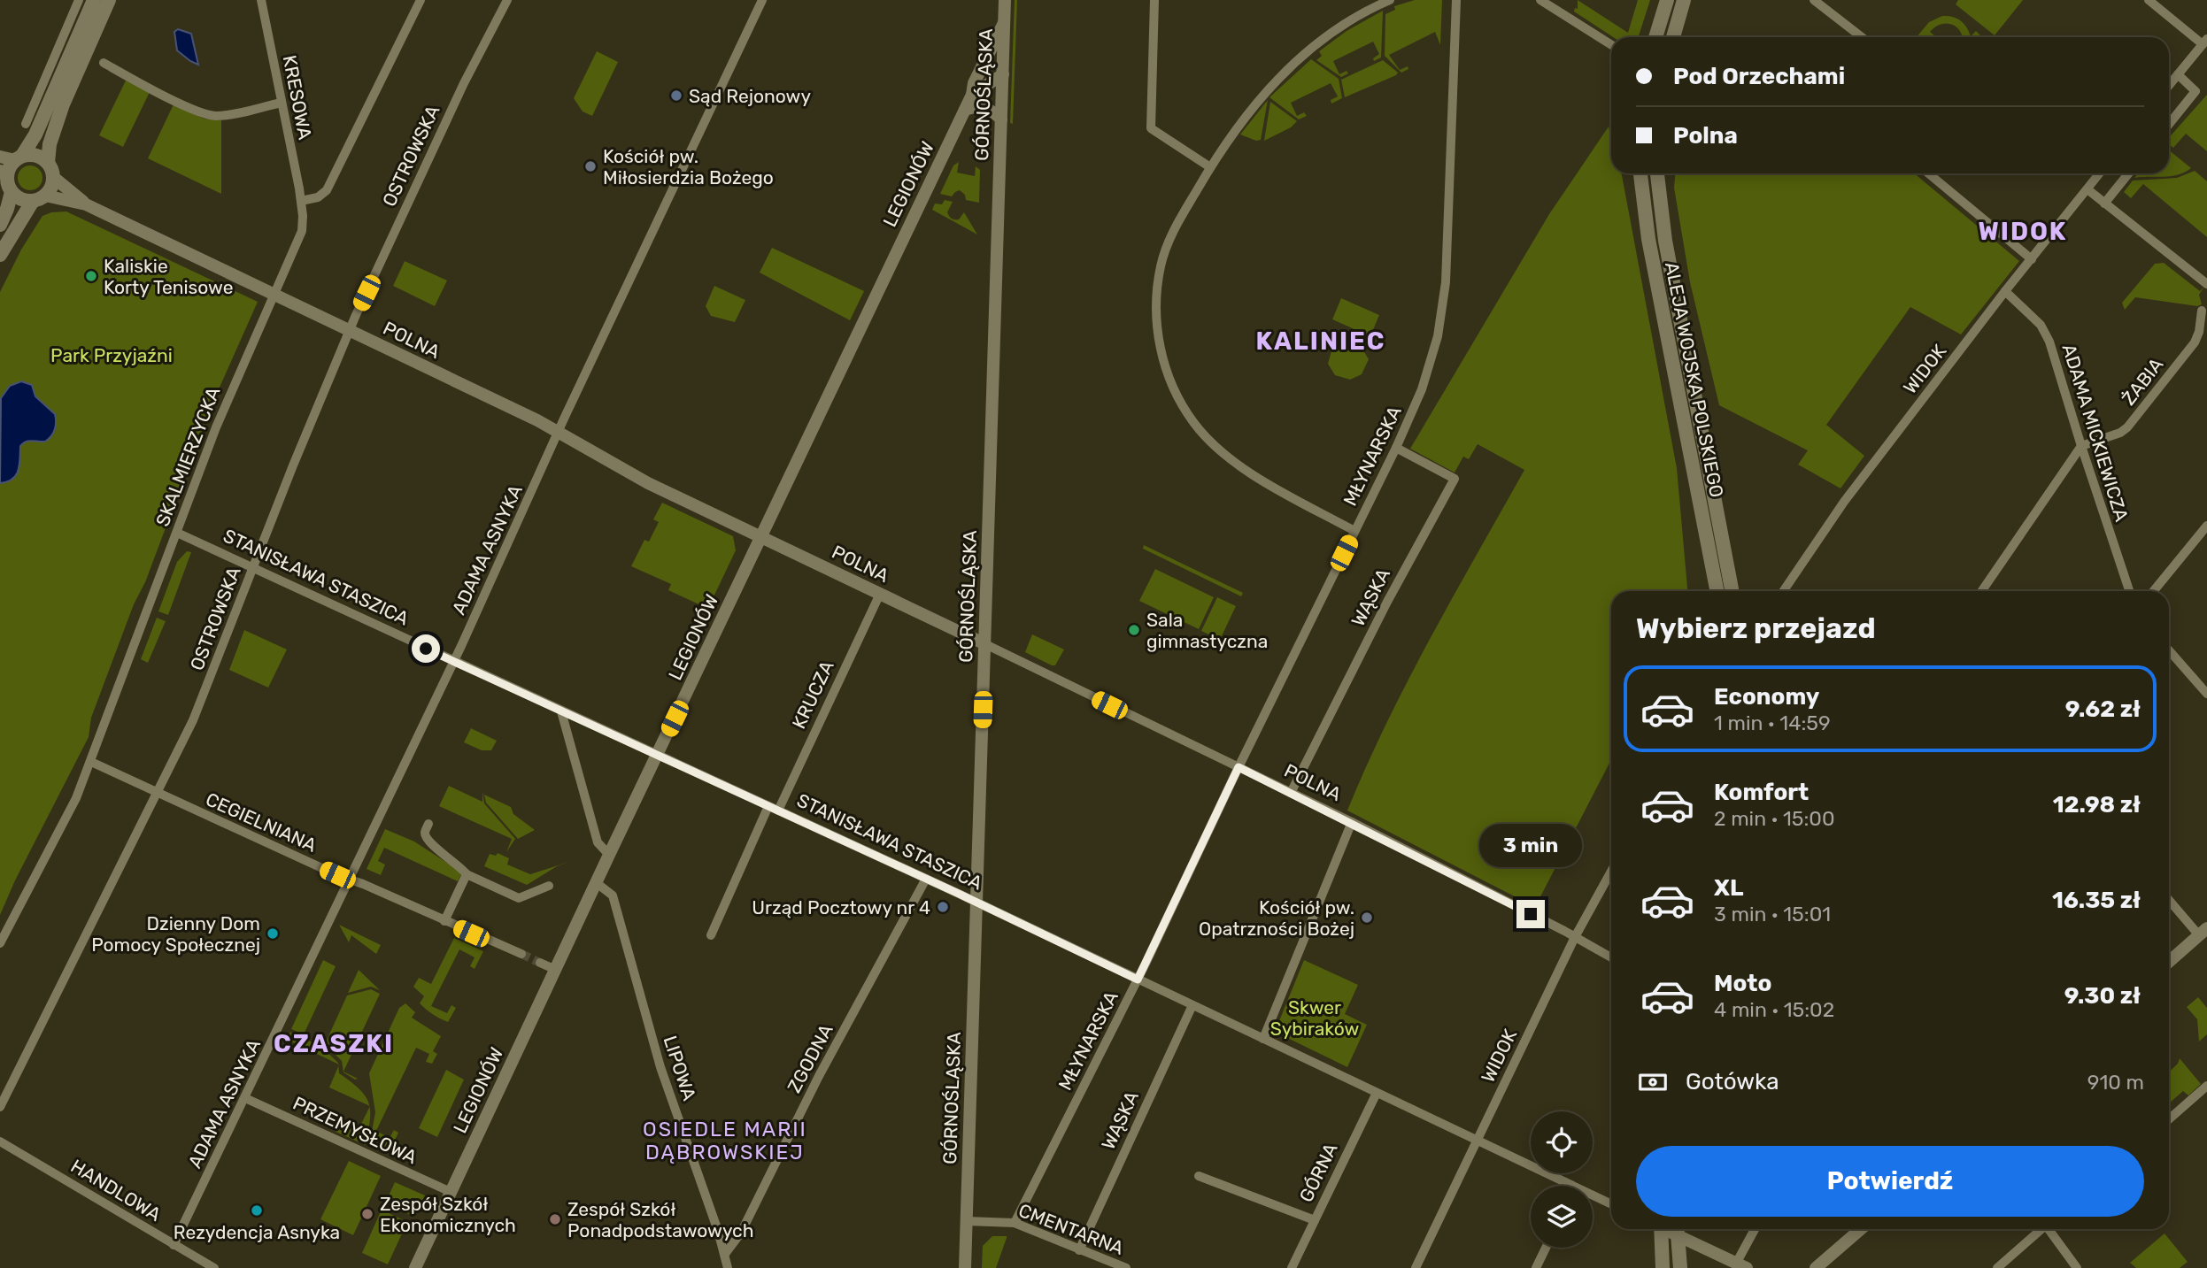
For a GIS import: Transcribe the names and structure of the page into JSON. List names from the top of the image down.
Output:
{
  "streets": {
    "main road": ["ALEJA WOJSKA POLSKIEGO"],
    "street": [
      "GÓRNOŚLĄSKA",
      "KRESOWA",
      "OSTROWSKA",
      "LEGIONÓW",
      "POLNA",
      "WIDOK",
      "ŻABIA",
      "ADAMA MICKIEWICZA",
      "MŁYNARSKA",
      "SKALMIERZYCKA",
      "ADAMA ASNYKA",
      "STANISŁAWA STASZICA",
      "WĄSKA",
      "KRUCZA",
      "CEGIELNIANA",
      "ZGODNA",
      "LIPOWA",
      "PRZEMYSŁOWA",
      "GÓRNA",
      "HANDLOWA",
      "CMENTARNA"
    ]
  },
  "crossings": [
    ["GÓRNOŚLĄSKA", "LEGIONÓW"],
    ["GÓRNOŚLĄSKA", "POLNA"],
    ["GÓRNOŚLĄSKA", "STANISŁAWA STASZICA"],
    ["GÓRNOŚLĄSKA", "CMENTARNA"],
    ["KRESOWA", "SKALMIERZYCKA"],
    ["OSTROWSKA", "POLNA"],
    ["OSTROWSKA", "STANISŁAWA STASZICA"],
    ["OSTROWSKA", "CEGIELNIANA"],
    ["LEGIONÓW", "POLNA"],
    ["LEGIONÓW", "STANISŁAWA STASZICA"],
    ["LEGIONÓW", "LIPOWA"],
    ["LEGIONÓW", "PRZEMYSŁOWA"],
    ["POLNA", "WIDOK"],
    ["POLNA", "MŁYNARSKA"],
    ["POLNA", "SKALMIERZYCKA"],
    ["POLNA", "ADAMA ASNYKA"],
    ["POLNA", "WĄSKA"],
    ["POLNA", "KRUCZA"],
    ["WIDOK", "ADAMA MICKIEWICZA"],
    ["WIDOK", "STANISŁAWA STASZICA"],
    ["ŻABIA", "ADAMA MICKIEWICZA"],
    ["MŁYNARSKA", "STANISŁAWA STASZICA"],
    ["MŁYNARSKA", "WĄSKA"],
    ["MŁYNARSKA", "CMENTARNA"],
    ["SKALMIERZYCKA", "STANISŁAWA STASZICA"],
    ["SKALMIERZYCKA", "CEGIELNIANA"],
    ["ADAMA ASNYKA", "STANISŁAWA STASZICA"],
    ["ADAMA ASNYKA", "CEGIELNIANA"],
    ["ADAMA ASNYKA", "PRZEMYSŁOWA"],
    ["ADAMA ASNYKA", "HANDLOWA"],
    ["STANISŁAWA STASZICA", "WĄSKA"],
    ["STANISŁAWA STASZICA", "KRUCZA"],
    ["STANISŁAWA STASZICA", "ZGODNA"],
    ["STANISŁAWA STASZICA", "GÓRNA"],
    ["WĄSKA", "CMENTARNA"],
    ["ZGODNA", "LIPOWA"]
  ],
  "districts": [
    "WIDOK",
    "KALINIEC",
    "CZASZKI",
    "OSIEDLE MARII DĄBROWSKIEJ"
  ],
  "parks": ["Park Przyjaźni", "Skwer Sybiraków"],
  "places": [
    "Sąd Rejonowy",
    "Kościół pw. Miłosierdzia Bożego",
    "Kaliskie Korty Tenisowe",
    "Sala gimnastyczna",
    "Urząd Pocztowy nr 4",
    "Kościół pw. Opatrzności Bożej",
    "Dzienny Dom Pomocy Społecznej",
    "Rezydencja Asnyka",
    "Zespół Szkół Ekonomicznych",
    "Zespół Szkół Ponadpodstawowych"
  ],
  "page": {
    "banner": ["Pod Orzechami", "Polna"],
    "heading": "Wybierz przejazd",
    "list": [
      {
        "name": "Economy",
        "note": "1 min · 14:59",
        "value": "9.62 zł"
      },
      {
        "name": "Komfort",
        "note": "2 min · 15:00",
        "value": "12.98 zł"
      },
      {
        "name": "XL",
        "note": "3 min · 15:01",
        "value": "16.35 zł"
      },
      {
        "name": "Moto",
        "note": "4 min · 15:02",
        "value": "9.30 zł"
      }
    ],
    "bubble": "3 min",
    "pay": ["Gotówka", "910 m"],
    "buttons": "Potwierdź"
  }
}
